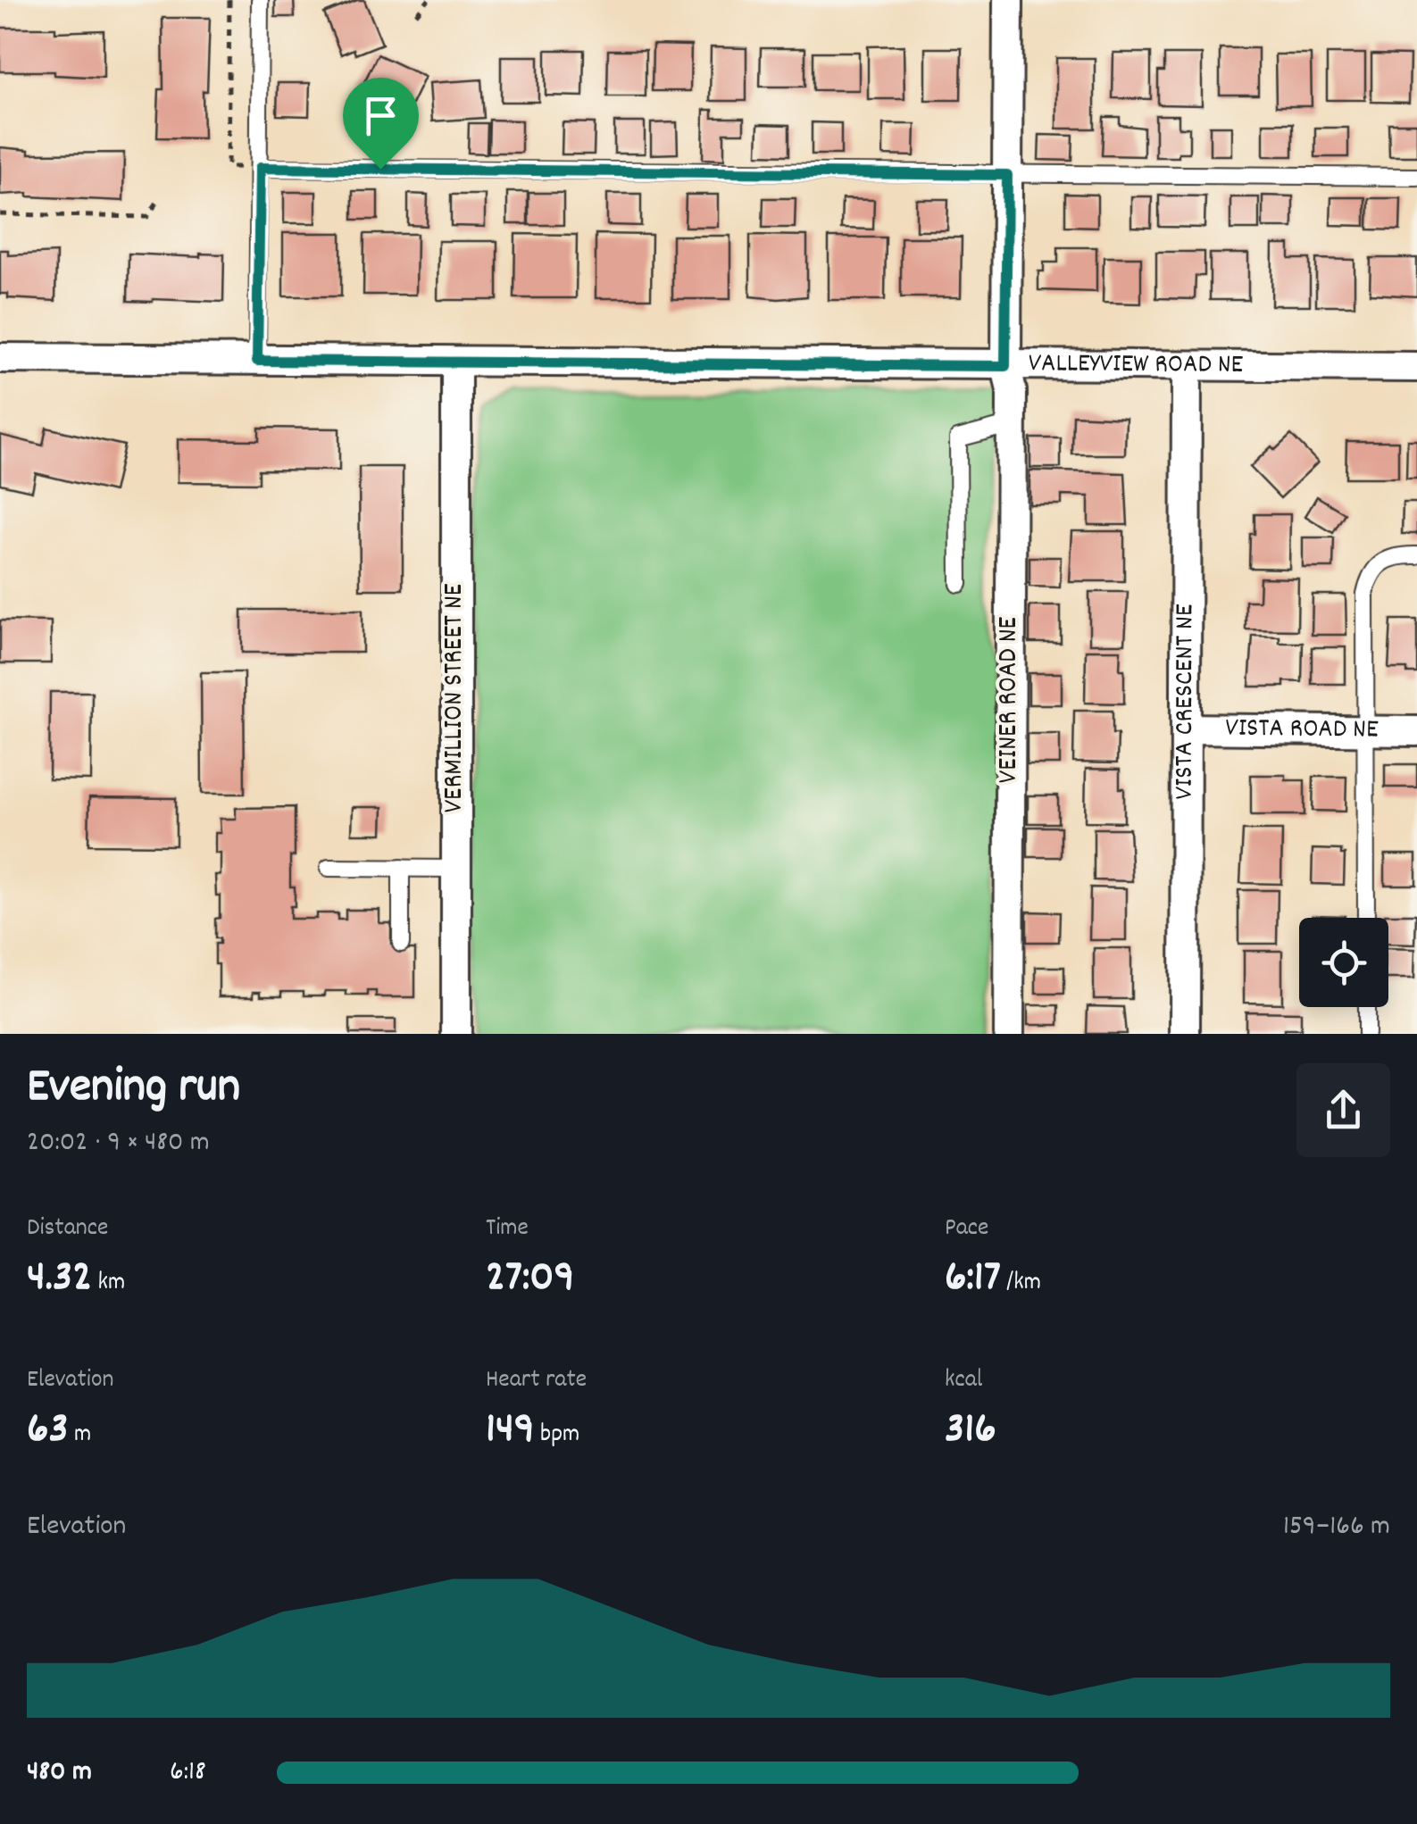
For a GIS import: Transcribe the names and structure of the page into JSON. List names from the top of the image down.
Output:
{
  "streets": {
    "street": [
      "VALLEYVIEW ROAD NE",
      "VERMILLION STREET NE",
      "VEINER ROAD NE",
      "VISTA CRESCENT NE",
      "VISTA ROAD NE"
    ]
  },
  "crossings": [
    ["VALLEYVIEW ROAD NE", "VERMILLION STREET NE"],
    ["VALLEYVIEW ROAD NE", "VEINER ROAD NE"],
    ["VALLEYVIEW ROAD NE", "VISTA CRESCENT NE"],
    ["VISTA CRESCENT NE", "VISTA ROAD NE"]
  ],
  "page": {
    "heading": ["Evening run", "20:02 · 9 × 480 m"],
    "stats": [
      ["Distance", "4.32 km"],
      ["Time", "27:09"],
      ["Pace", "6:17 /km"],
      ["Elevation", "63 m"],
      ["Heart rate", "149 bpm"],
      ["kcal", "316"]
    ],
    "chart": ["Elevation", "159–166 m"],
    "list": [
      {
        "name": "480 m",
        "note": "6:18"
      }
    ]
  }
}
